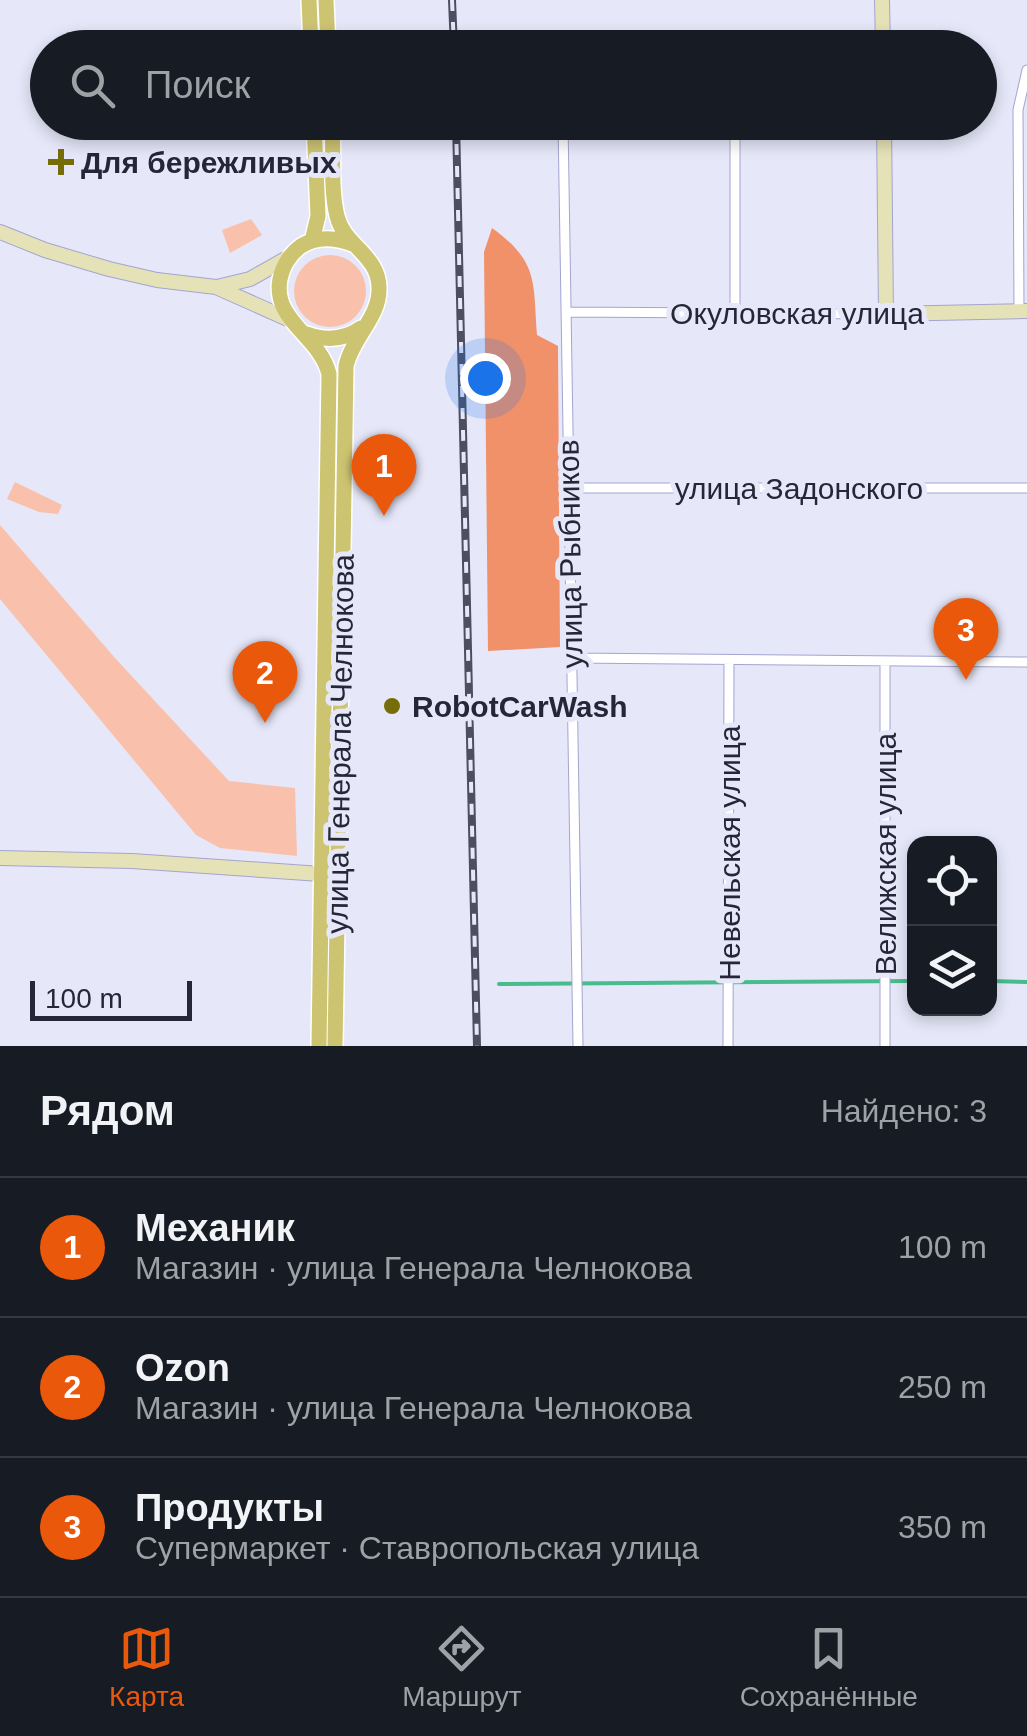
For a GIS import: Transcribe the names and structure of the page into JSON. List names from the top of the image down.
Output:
{
  "streets": {
    "main road": ["Окуловская улица", "улица Генерала Челнокова"],
    "street": [
      "улица Задонского",
      "улица Рыбников",
      "Невельская улица",
      "Велижская улица"
    ]
  },
  "crossings": [
    ["Окуловская улица", "улица Рыбников"],
    ["улица Задонского", "улица Рыбников"]
  ],
  "places": {
    "health": ["Для бережливых"],
    "other": ["RobotCarWash"]
  },
  "scale_bar": "100 m",
  "page": {
    "search": "Поиск",
    "pins": ["1", "3", "2"],
    "scale": "100 m",
    "heading": ["Рядом", "Найдено: 3"],
    "list": [
      {
        "mark": "1",
        "name": "Механик",
        "note": "Магазин · улица Генерала Челнокова",
        "value": "100 m"
      },
      {
        "mark": "2",
        "name": "Ozon",
        "note": "Магазин · улица Генерала Челнокова",
        "value": "250 m"
      },
      {
        "mark": "3",
        "name": "Продукты",
        "note": "Супермаркет · Ставропольская улица",
        "value": "350 m"
      }
    ],
    "nav": ["Карта", "Маршрут", "Сохранённые"]
  }
}
